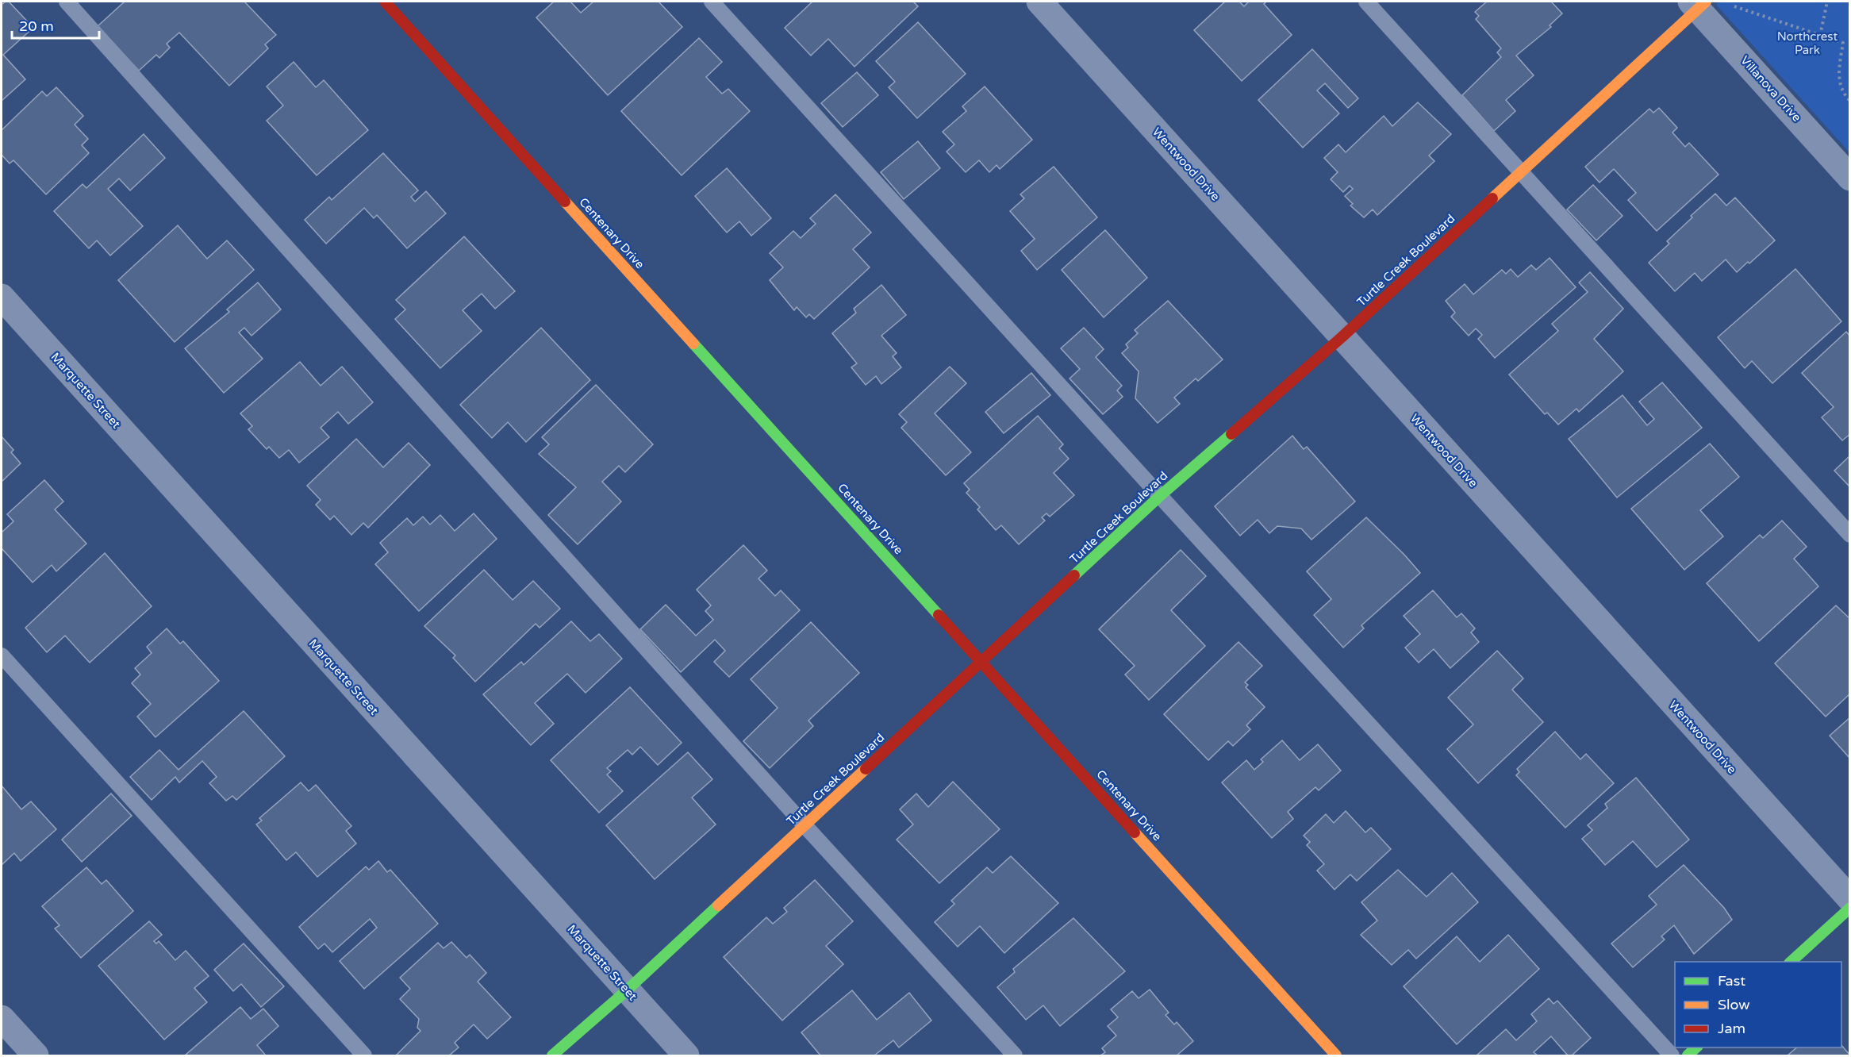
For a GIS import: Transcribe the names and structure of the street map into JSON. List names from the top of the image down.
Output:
{
  "streets": {
    "street": [
      "Villanova Drive",
      "Wentwood Drive",
      "Centenary Drive",
      "Turtle Creek Boulevard",
      "Marquette Street"
    ]
  },
  "crossings": [
    ["Villanova Drive", "Turtle Creek Boulevard"],
    ["Wentwood Drive", "Turtle Creek Boulevard"],
    ["Centenary Drive", "Turtle Creek Boulevard"],
    ["Turtle Creek Boulevard", "Marquette Street"]
  ],
  "parks": ["Northcrest Park"],
  "legend": ["Fast", "Slow", "Jam"],
  "scale_bar": "20 m"
}
